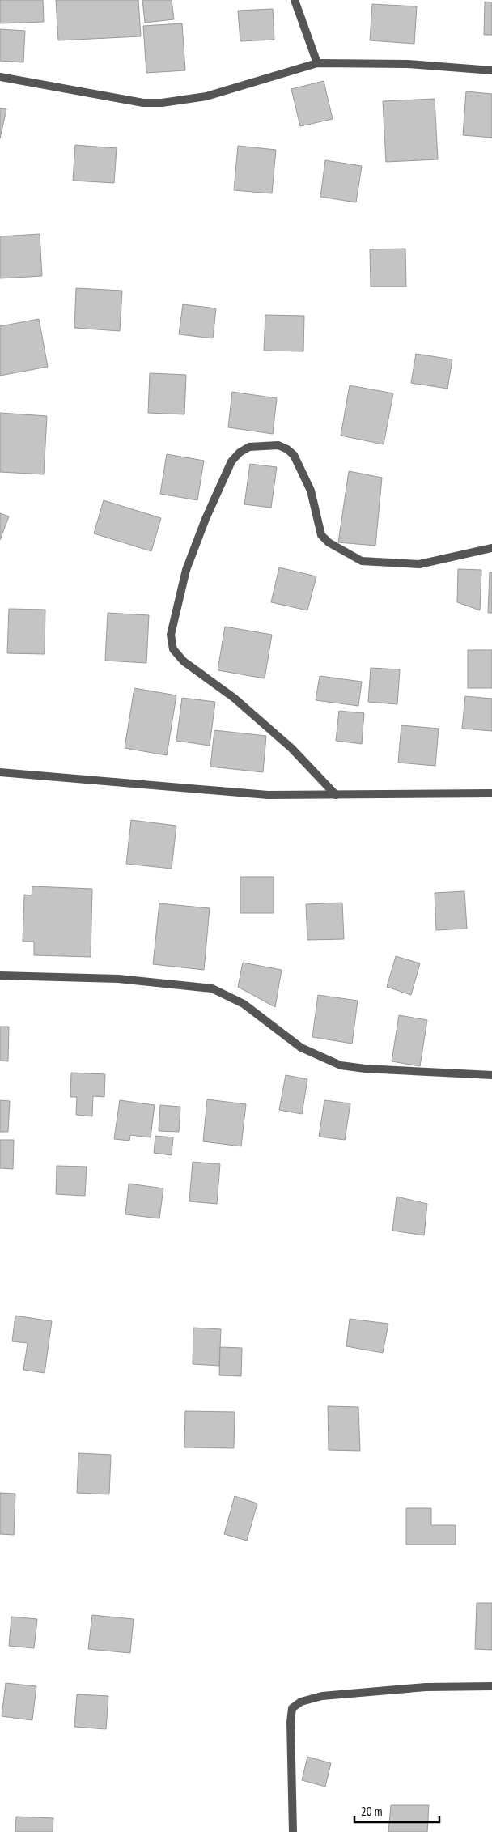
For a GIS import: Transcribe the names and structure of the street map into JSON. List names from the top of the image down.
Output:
{
  "scale_bar": "20 m"
}
